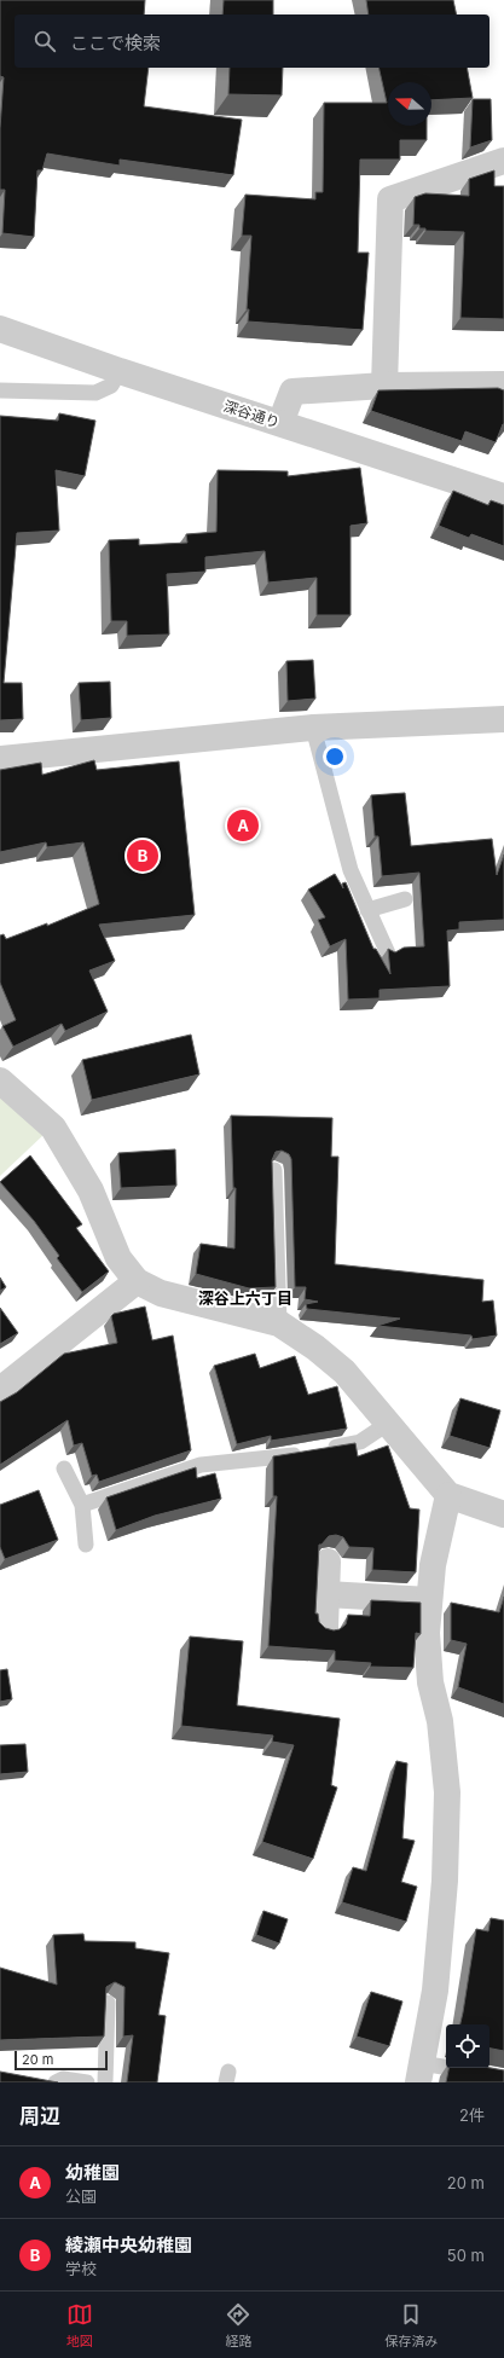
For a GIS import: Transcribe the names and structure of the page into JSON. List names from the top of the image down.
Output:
{
  "streets": {
    "street": ["深谷通り"]
  },
  "districts": ["深谷上六丁目"],
  "scale_bar": "20 m",
  "north": "left",
  "page": {
    "search": "ここで検索",
    "pins": ["A", "B"],
    "scale": "20 m",
    "heading": ["周辺", "2件"],
    "list": [
      {
        "mark": "A",
        "name": "幼稚園",
        "note": "公園",
        "value": "20 m"
      },
      {
        "mark": "B",
        "name": "綾瀬中央幼稚園",
        "note": "学校",
        "value": "50 m"
      }
    ],
    "nav": ["地図", "経路", "保存済み"]
  }
}
